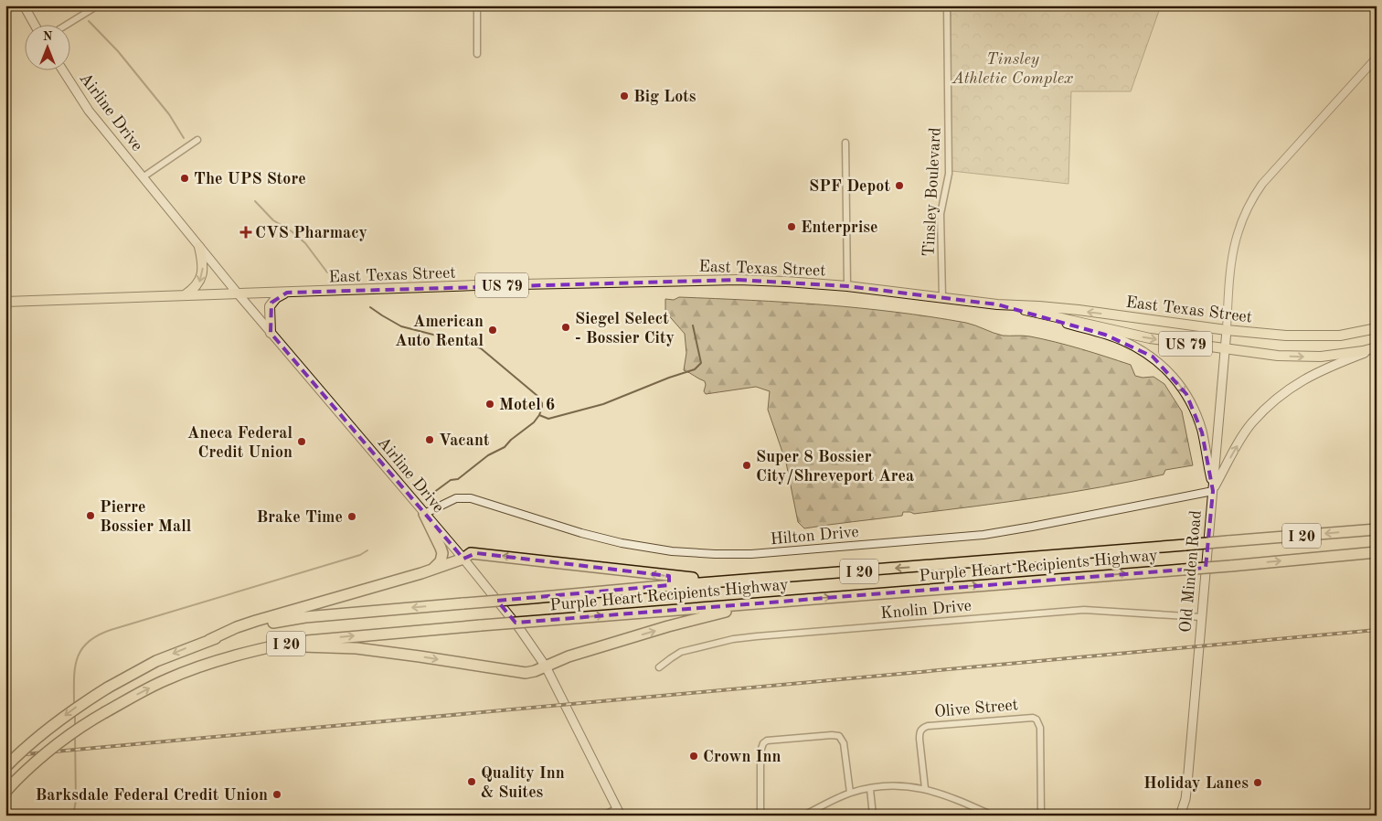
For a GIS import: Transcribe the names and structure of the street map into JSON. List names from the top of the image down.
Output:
{
  "streets": {
    "highway": ["I 20", "Purple Heart Recipients Highway"],
    "main road": [
      "Airline Drive",
      "East Texas Street",
      "US 79",
      "Old Minden Road"
    ],
    "street": [
      "Tinsley Boulevard",
      "Hilton Drive",
      "Knolin Drive",
      "Olive Street"
    ]
  },
  "crossings": [
    ["Airline Drive", "East Texas Street"],
    ["Airline Drive", "Hilton Drive"],
    ["Tinsley Boulevard", "East Texas Street"],
    ["East Texas Street", "Old Minden Road"],
    ["Hilton Drive", "Old Minden Road"],
    ["Old Minden Road", "Knolin Drive"]
  ],
  "parks": ["Tinsley Athletic Complex"],
  "places": {
    "other": [
      "Big Lots",
      "The UPS Store",
      "SPF Depot",
      "Enterprise",
      "Siegel Select - Bossier City",
      "American Auto Rental",
      "Motel 6",
      "Vacant",
      "Aneca Federal Credit Union",
      "Super 8 Bossier City/Shreveport Area",
      "Pierre Bossier Mall",
      "Brake Time",
      "Crown Inn",
      "Quality Inn & Suites",
      "Holiday Lanes",
      "Barksdale Federal Credit Union"
    ],
    "health": ["CVS Pharmacy"]
  },
  "north": "top"
}
